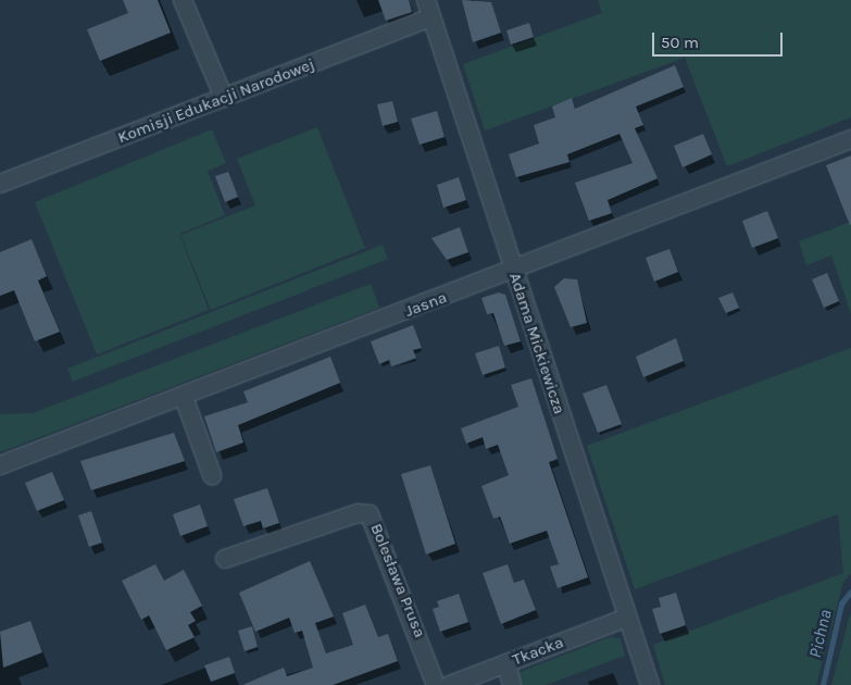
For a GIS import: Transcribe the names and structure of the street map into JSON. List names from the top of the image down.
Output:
{
  "streets": {
    "street": [
      "Komisji Edukacji Narodowej",
      "Jasna",
      "Adama Mickiewicza",
      "Bolesława Prusa",
      "Tkacka"
    ]
  },
  "crossings": [
    ["Komisji Edukacji Narodowej", "Adama Mickiewicza"],
    ["Jasna", "Adama Mickiewicza"],
    ["Adama Mickiewicza", "Tkacka"]
  ],
  "water": ["Pichna"],
  "scale_bar": "50 m"
}
